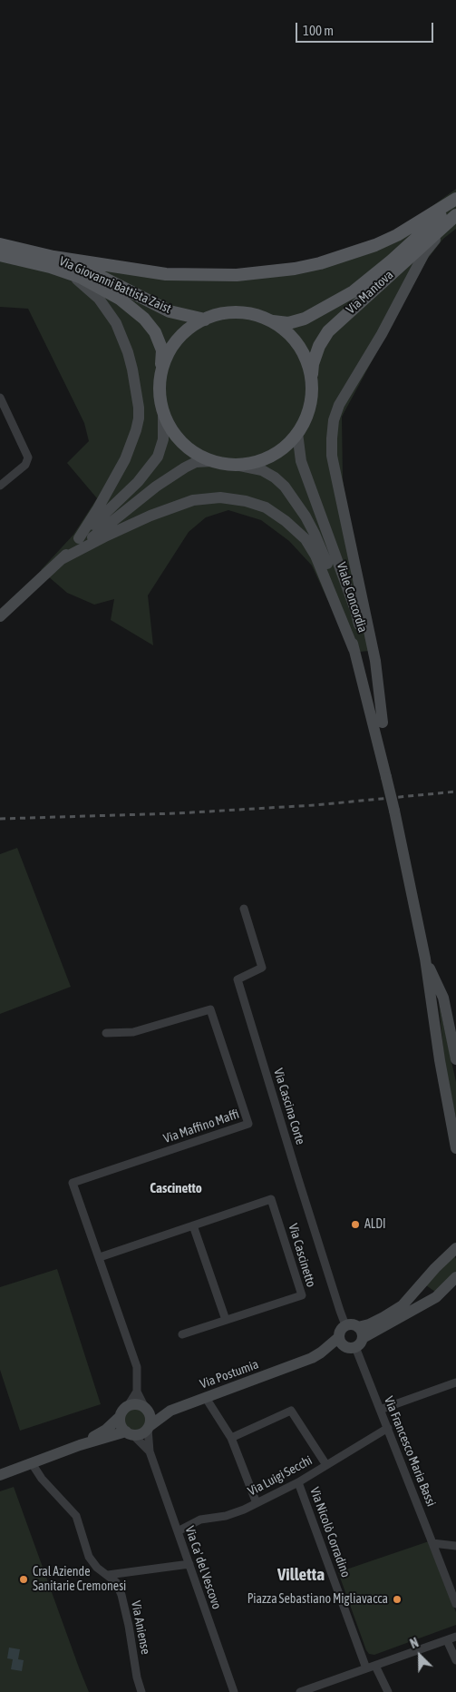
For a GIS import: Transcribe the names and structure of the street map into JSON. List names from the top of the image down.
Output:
{
  "streets": {
    "main road": [
      "Via Giovanni Battista Zaist",
      "Via Mantova",
      "Viale Concordia",
      "Via Postumia"
    ],
    "street": [
      "Via Cascina Corte",
      "Via Maffino Maffi",
      "Via Cascinetto",
      "Via Francesco Maria Bassi",
      "Via Luigi Secchi",
      "Via Nicolò Corradino",
      "Via Ca' del Vescovo",
      "Via Aniense"
    ]
  },
  "crossings": [
    ["Via Giovanni Battista Zaist", "Via Mantova"],
    ["Via Giovanni Battista Zaist", "Viale Concordia"],
    ["Via Mantova", "Viale Concordia"],
    ["Via Maffino Maffi", "Via Postumia"],
    ["Via Maffino Maffi", "Via Ca' del Vescovo"],
    ["Via Postumia", "Via Francesco Maria Bassi"],
    ["Via Postumia", "Via Ca' del Vescovo"],
    ["Via Postumia", "Via Aniense"],
    ["Via Francesco Maria Bassi", "Via Luigi Secchi"],
    ["Via Luigi Secchi", "Via Nicolò Corradino"],
    ["Via Luigi Secchi", "Via Ca' del Vescovo"]
  ],
  "districts": ["Cascinetto", "Villetta"],
  "places": ["ALDI", "Cral Aziende Sanitarie Cremonesi", "Piazza Sebastiano Migliavacca"],
  "scale_bar": "100 m",
  "north": "top left"
}
